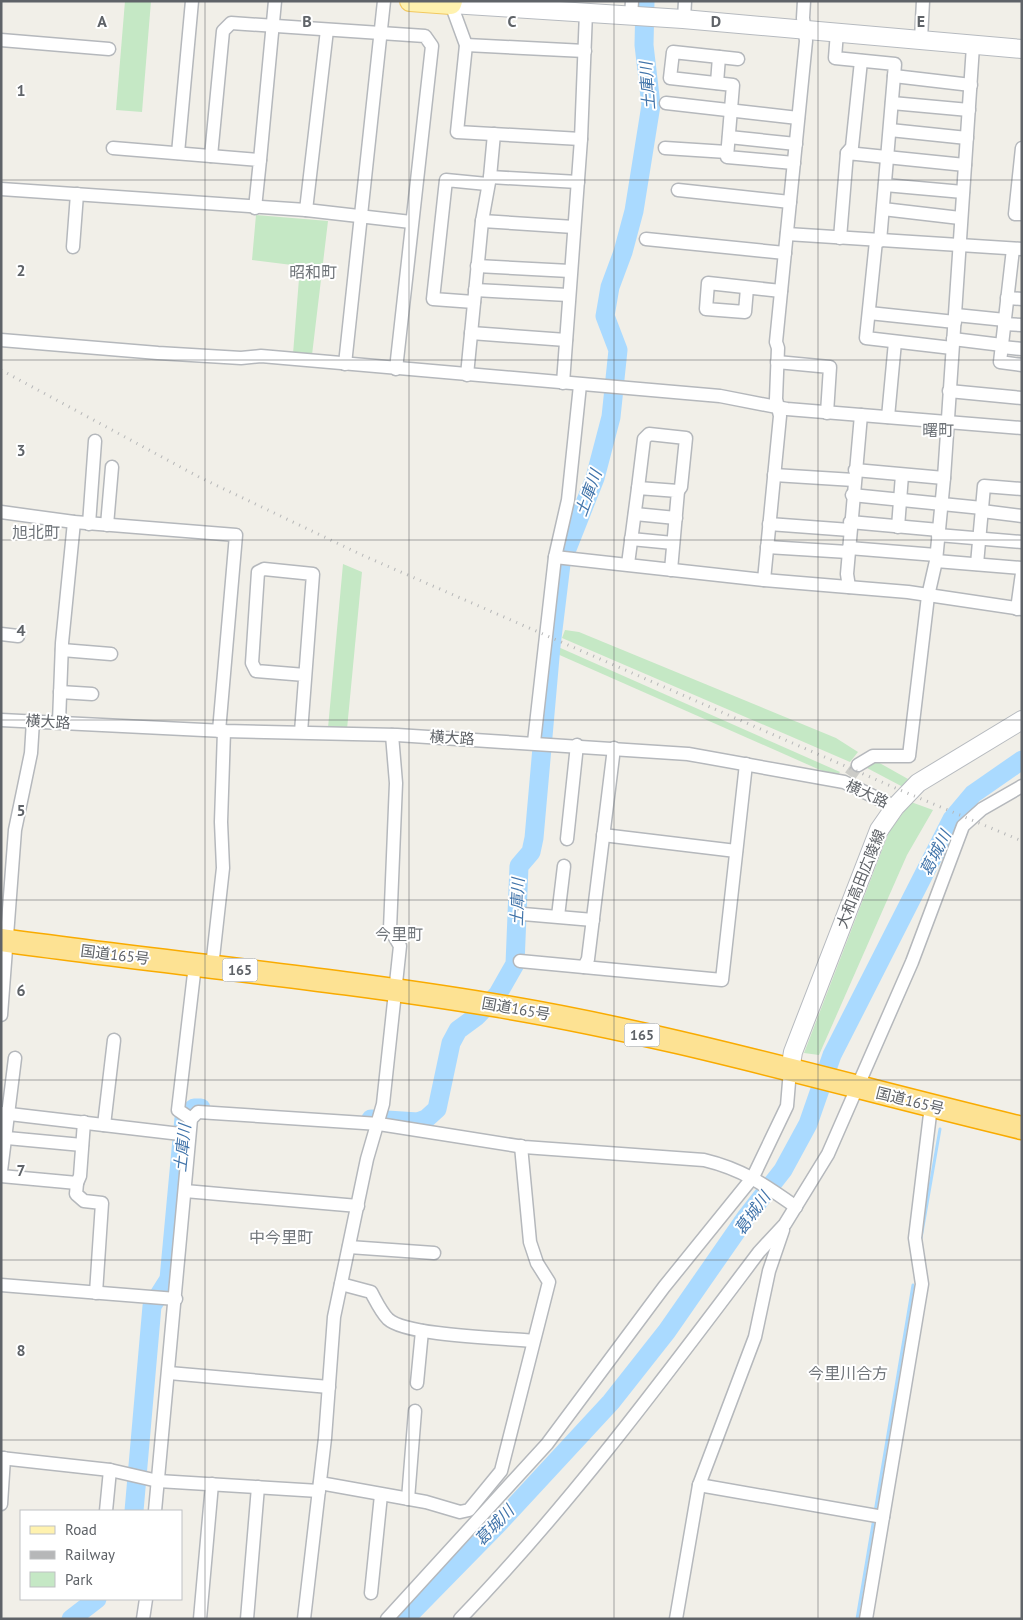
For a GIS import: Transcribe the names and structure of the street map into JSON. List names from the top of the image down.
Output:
{
  "streets": {
    "highway": ["国道165号", "165"],
    "street": ["横大路", "大和高田広陵線"]
  },
  "crossings": [
    ["横大路", "大和高田広陵線"],
    ["大和高田広陵線", "国道165号"]
  ],
  "districts": [
    "昭和町",
    "曙町",
    "旭北町",
    "今里町",
    "中今里町",
    "今里川合方"
  ],
  "water": ["土庫川", "葛城川"],
  "legend": ["Road", "Railway", "Park"],
  "grid": {
    "columns": [
      "A",
      "B",
      "C",
      "D",
      "E"
    ],
    "rows": [
      "1",
      "2",
      "3",
      "4",
      "5",
      "6",
      "7",
      "8"
    ]
  }
}
